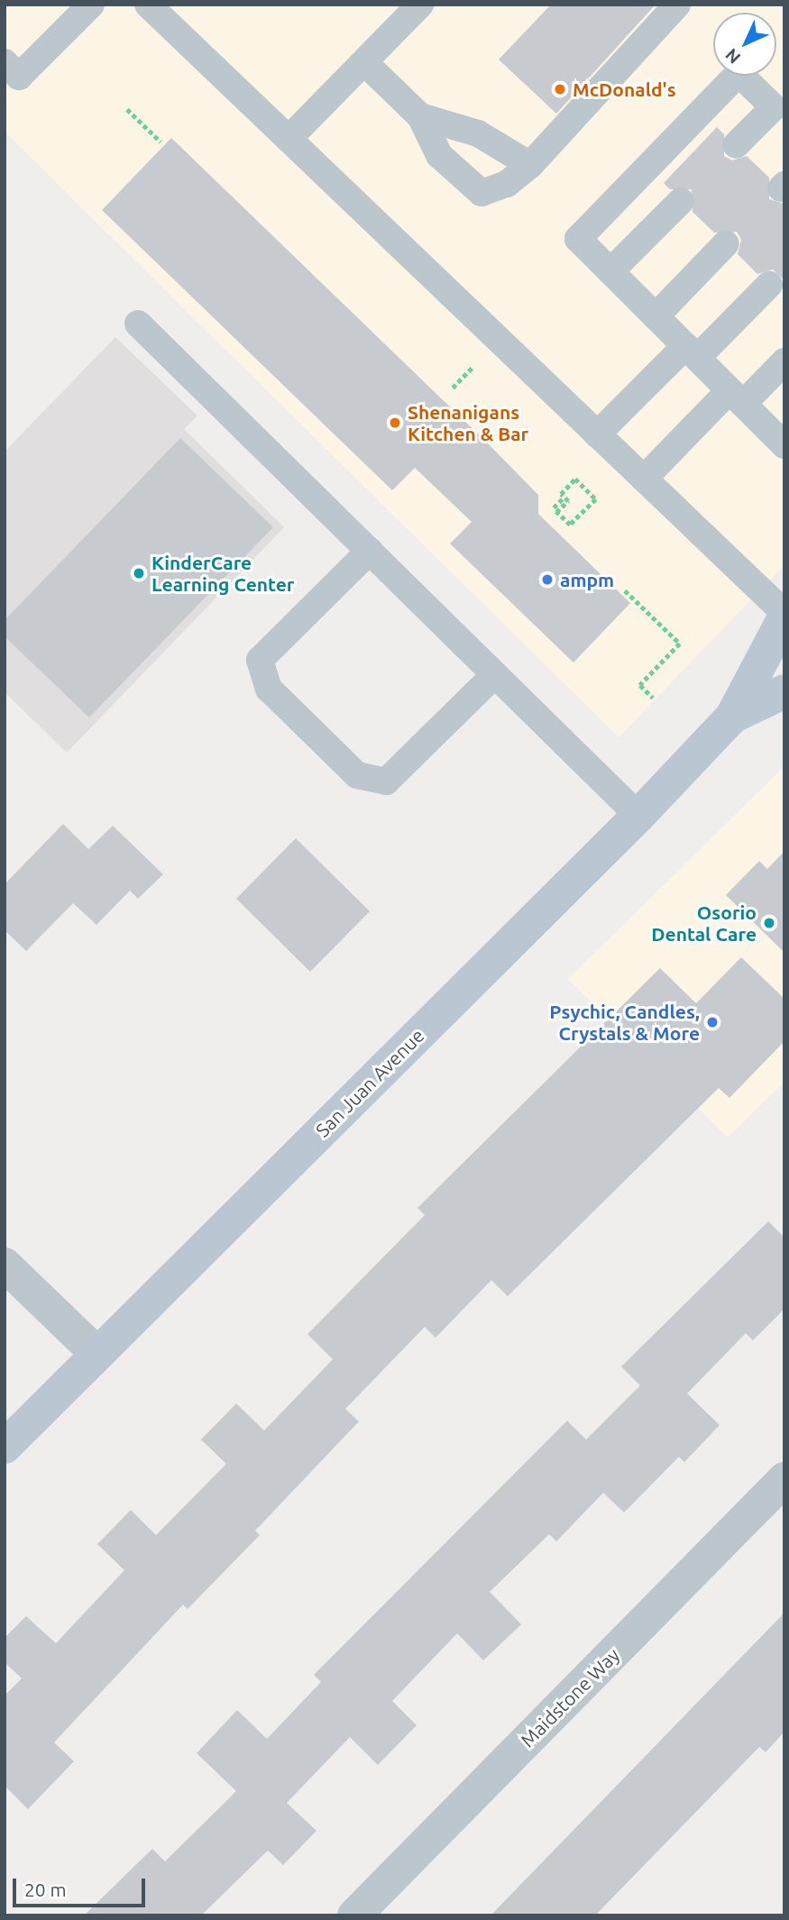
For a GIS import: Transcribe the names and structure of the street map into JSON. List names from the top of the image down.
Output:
{
  "streets": {
    "main road": ["San Juan Avenue"],
    "street": ["Maidstone Way"]
  },
  "places": [
    "McDonald's",
    "Shenanigans Kitchen & Bar",
    "KinderCare Learning Center",
    "ampm",
    "Osorio Dental Care",
    "Psychic, Candles, Crystals & More"
  ],
  "scale_bar": "20 m",
  "north": "bottom left"
}
